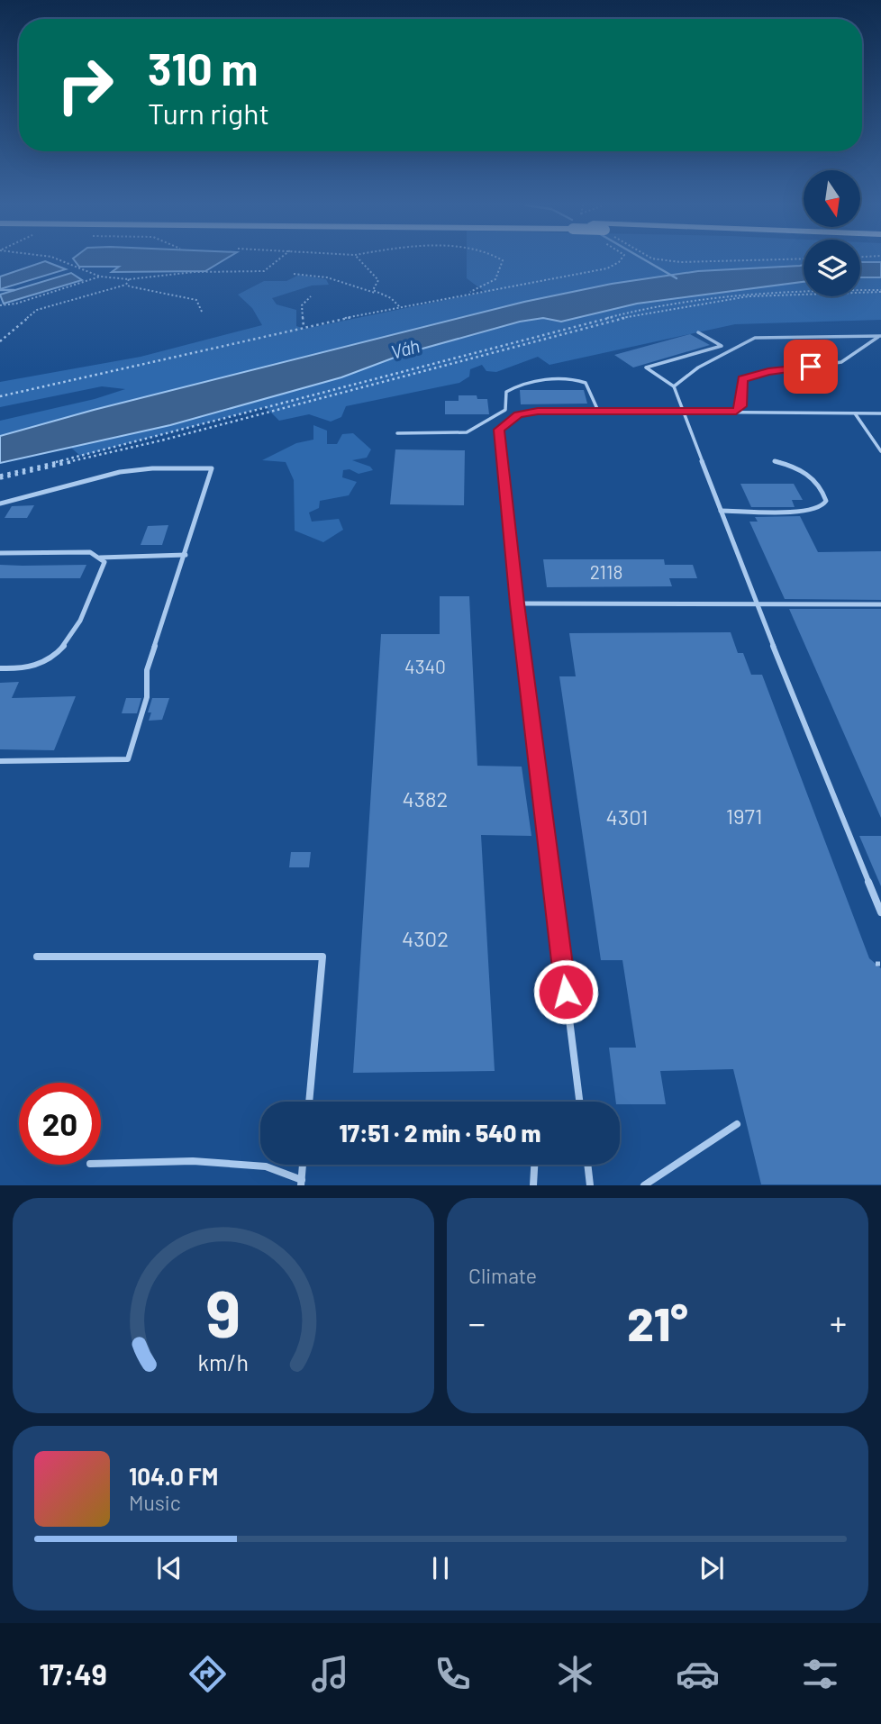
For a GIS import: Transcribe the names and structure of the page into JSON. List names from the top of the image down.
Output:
{
  "water": ["Váh"],
  "house_numbers": [
    "2118",
    "4340",
    "4382",
    "1971",
    "4301",
    "4302"
  ],
  "north": "bottom",
  "page": {
    "turn": ["310 m", "Turn right"],
    "limit": "20",
    "trip": "17:51 · 2 min · 540 m",
    "tile": "Climate",
    "heat": ["−", "21°", "+"],
    "song": ["104.0 FM", "Music"],
    "tabs": "17:49",
    "gauge": ["9", "km/h"]
  }
}
